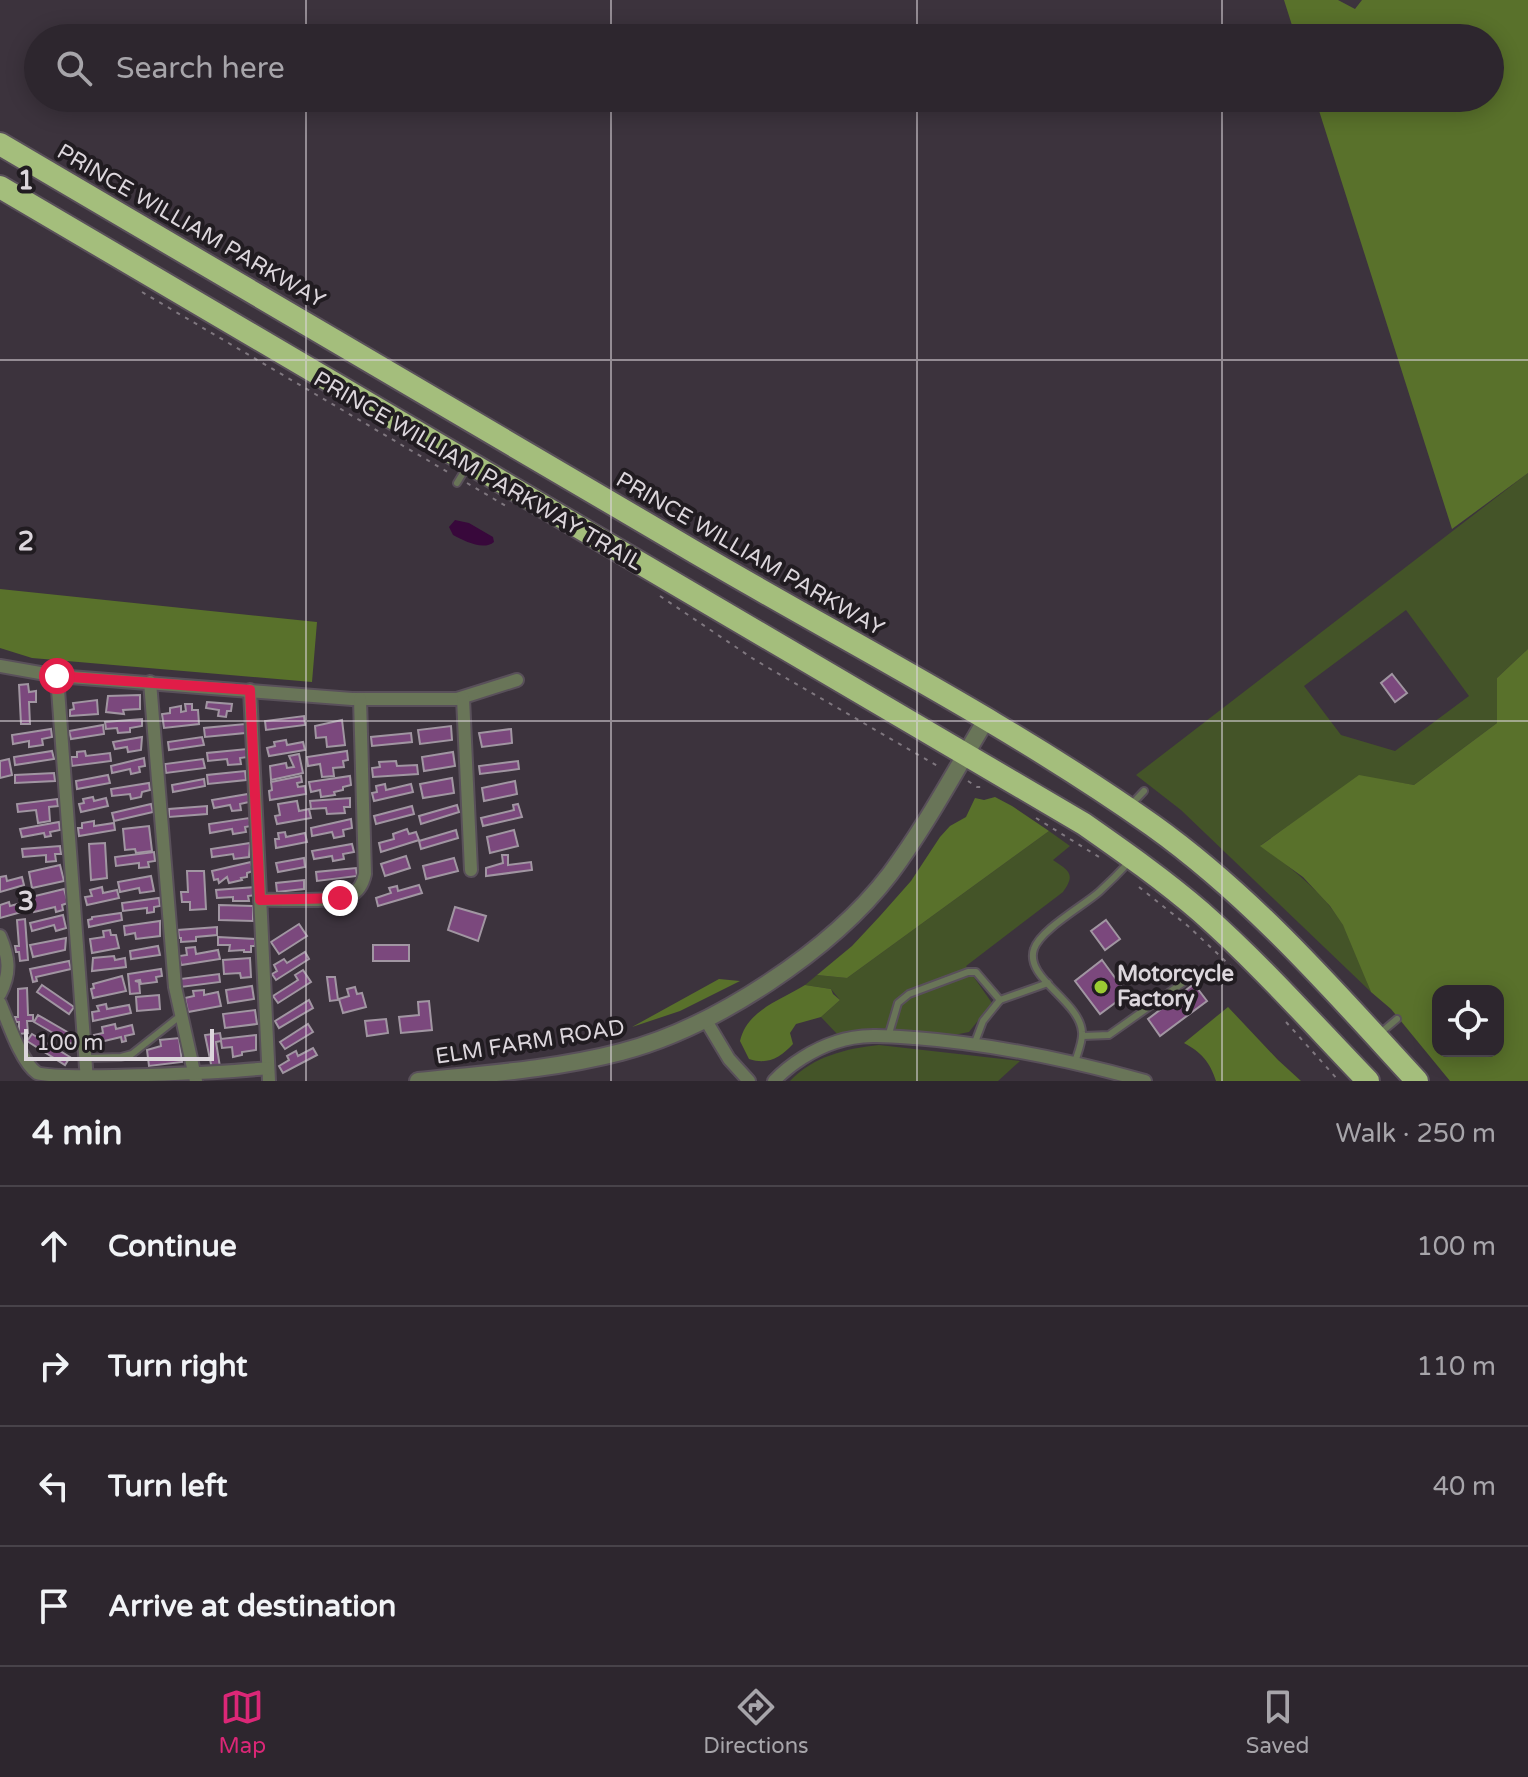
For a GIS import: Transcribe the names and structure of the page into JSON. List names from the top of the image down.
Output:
{
  "streets": {
    "highway": ["PRINCE WILLIAM PARKWAY"],
    "street": ["ELM FARM ROAD"],
    "path": ["PRINCE WILLIAM PARKWAY TRAIL"]
  },
  "crossings": [
    ["PRINCE WILLIAM PARKWAY", "ELM FARM ROAD"]
  ],
  "places": ["Motorcycle Factory"],
  "scale_bar": "100 m",
  "page": {
    "search": "Search here",
    "scale": "100 m",
    "heading": ["4 min", "Walk · 250 m"],
    "list": [
      ["Continue", "100 m"],
      ["Turn right", "110 m"],
      ["Turn left", "40 m"],
      "Arrive at destination"
    ],
    "nav": ["Map", "Directions", "Saved"]
  },
  "grid": {
    "rows": ["1", "2", "3"]
  }
}
